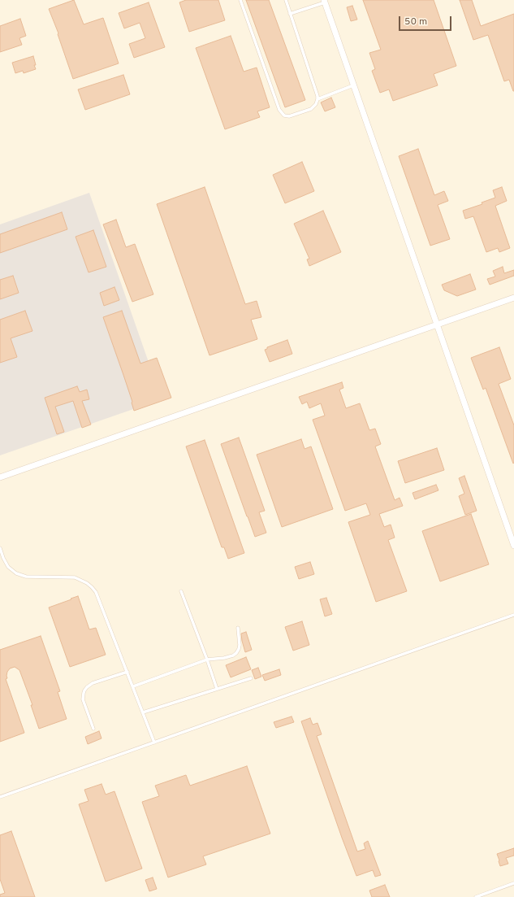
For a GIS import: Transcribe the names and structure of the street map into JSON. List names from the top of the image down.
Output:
{
  "scale_bar": "50 m"
}
